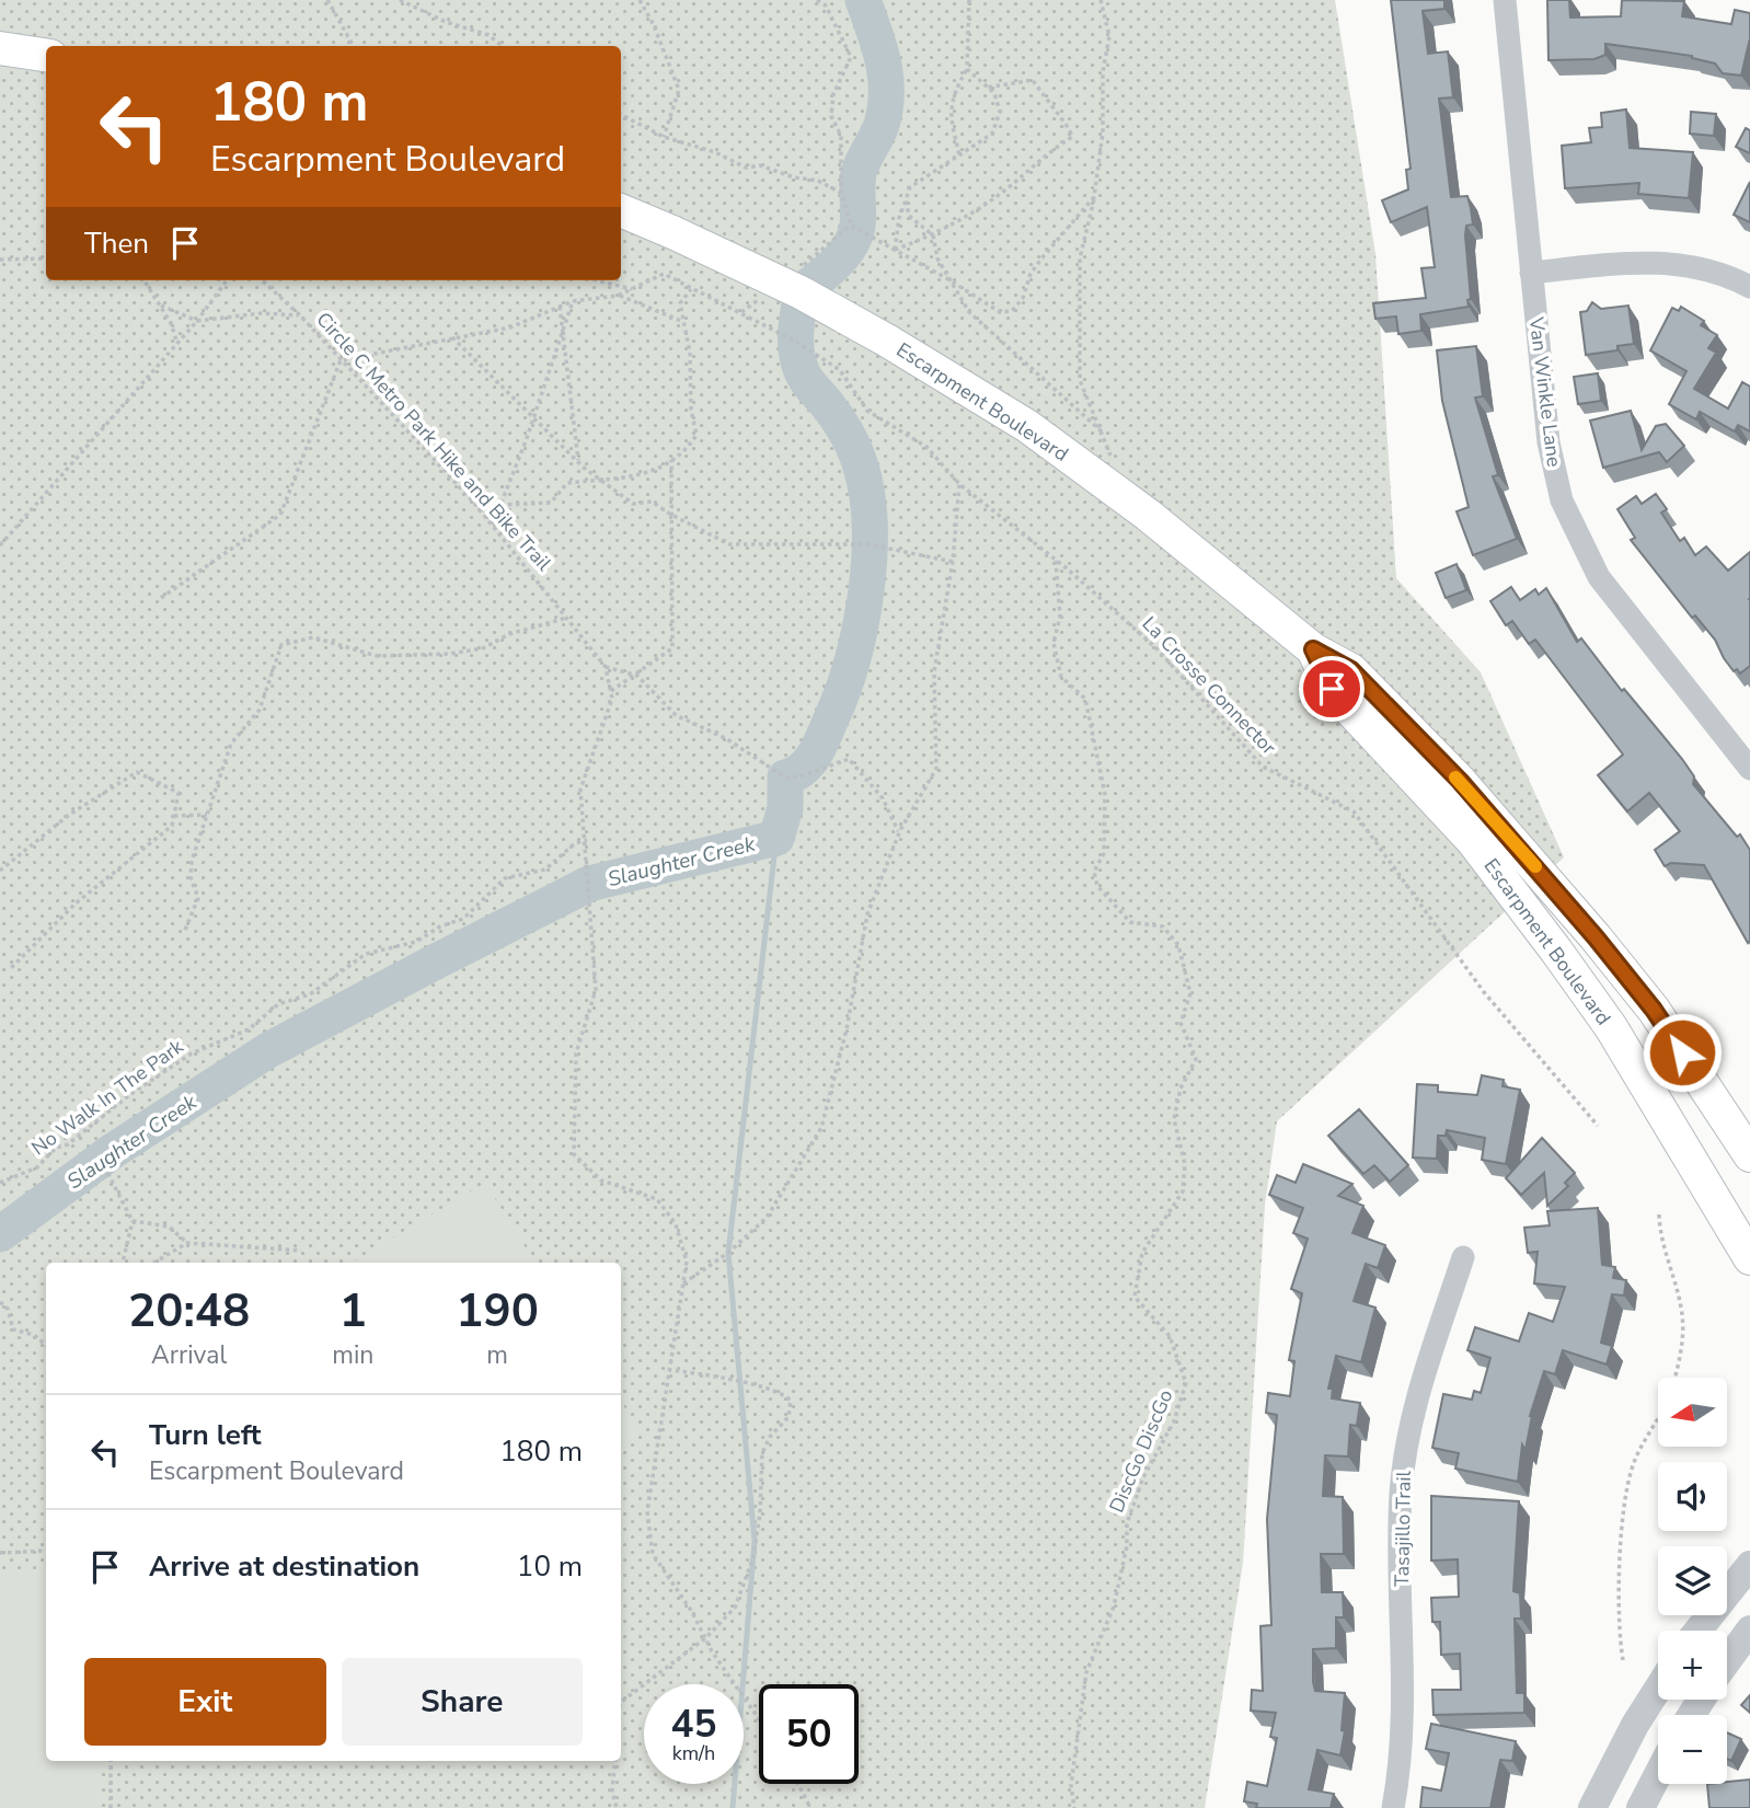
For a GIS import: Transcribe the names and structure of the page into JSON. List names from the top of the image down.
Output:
{
  "streets": {
    "main road": ["Escarpment Boulevard"],
    "street": ["Van Winkle Lane", "Tasajillo Trail"],
    "path": [
      "Circle C Metro Park Hike and Bike Trail",
      "La Crosse Connector",
      "No Walk In The Park",
      "DiscGo DiscGo"
    ]
  },
  "crossings": [
    ["Circle C Metro Park Hike and Bike Trail", "No Walk In The Park"],
    ["La Crosse Connector", "DiscGo DiscGo"]
  ],
  "water": ["Slaughter Creek"],
  "north": "left",
  "page": {
    "turn": ["180 m", "Escarpment Boulevard"],
    "then": "Then",
    "eta": [
      "20:48",
      "Arrival",
      "1",
      "min",
      "190",
      "m"
    ],
    "map_buttons": ["+", "−"],
    "list": [
      {
        "name": "Turn left",
        "note": "Escarpment Boulevard",
        "value": "180 m"
      },
      {
        "name": "Arrive at destination",
        "value": "10 m"
      }
    ],
    "buttons": ["Exit", "Share"],
    "speed": "45 km/h",
    "limit": "50"
  }
}
